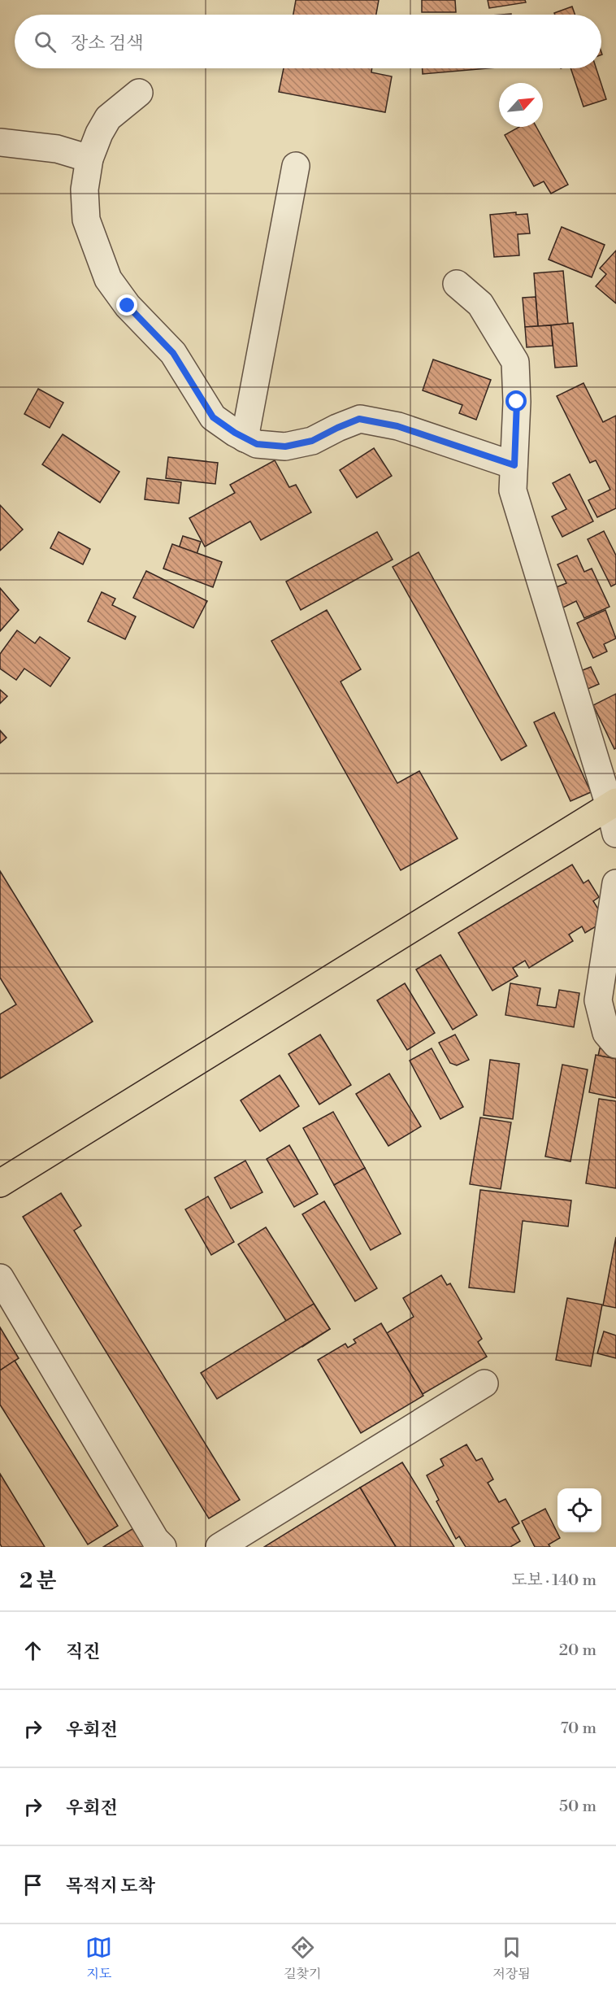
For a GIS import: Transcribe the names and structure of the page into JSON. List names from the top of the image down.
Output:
{
  "north": "top right",
  "page": {
    "search": "장소 검색",
    "heading": ["2 분", "도보 · 140 m"],
    "list": [
      ["직진", "20 m"],
      ["우회전", "70 m"],
      ["우회전", "50 m"],
      "목적지 도착"
    ],
    "nav": ["지도", "길찾기", "저장됨"]
  }
}
